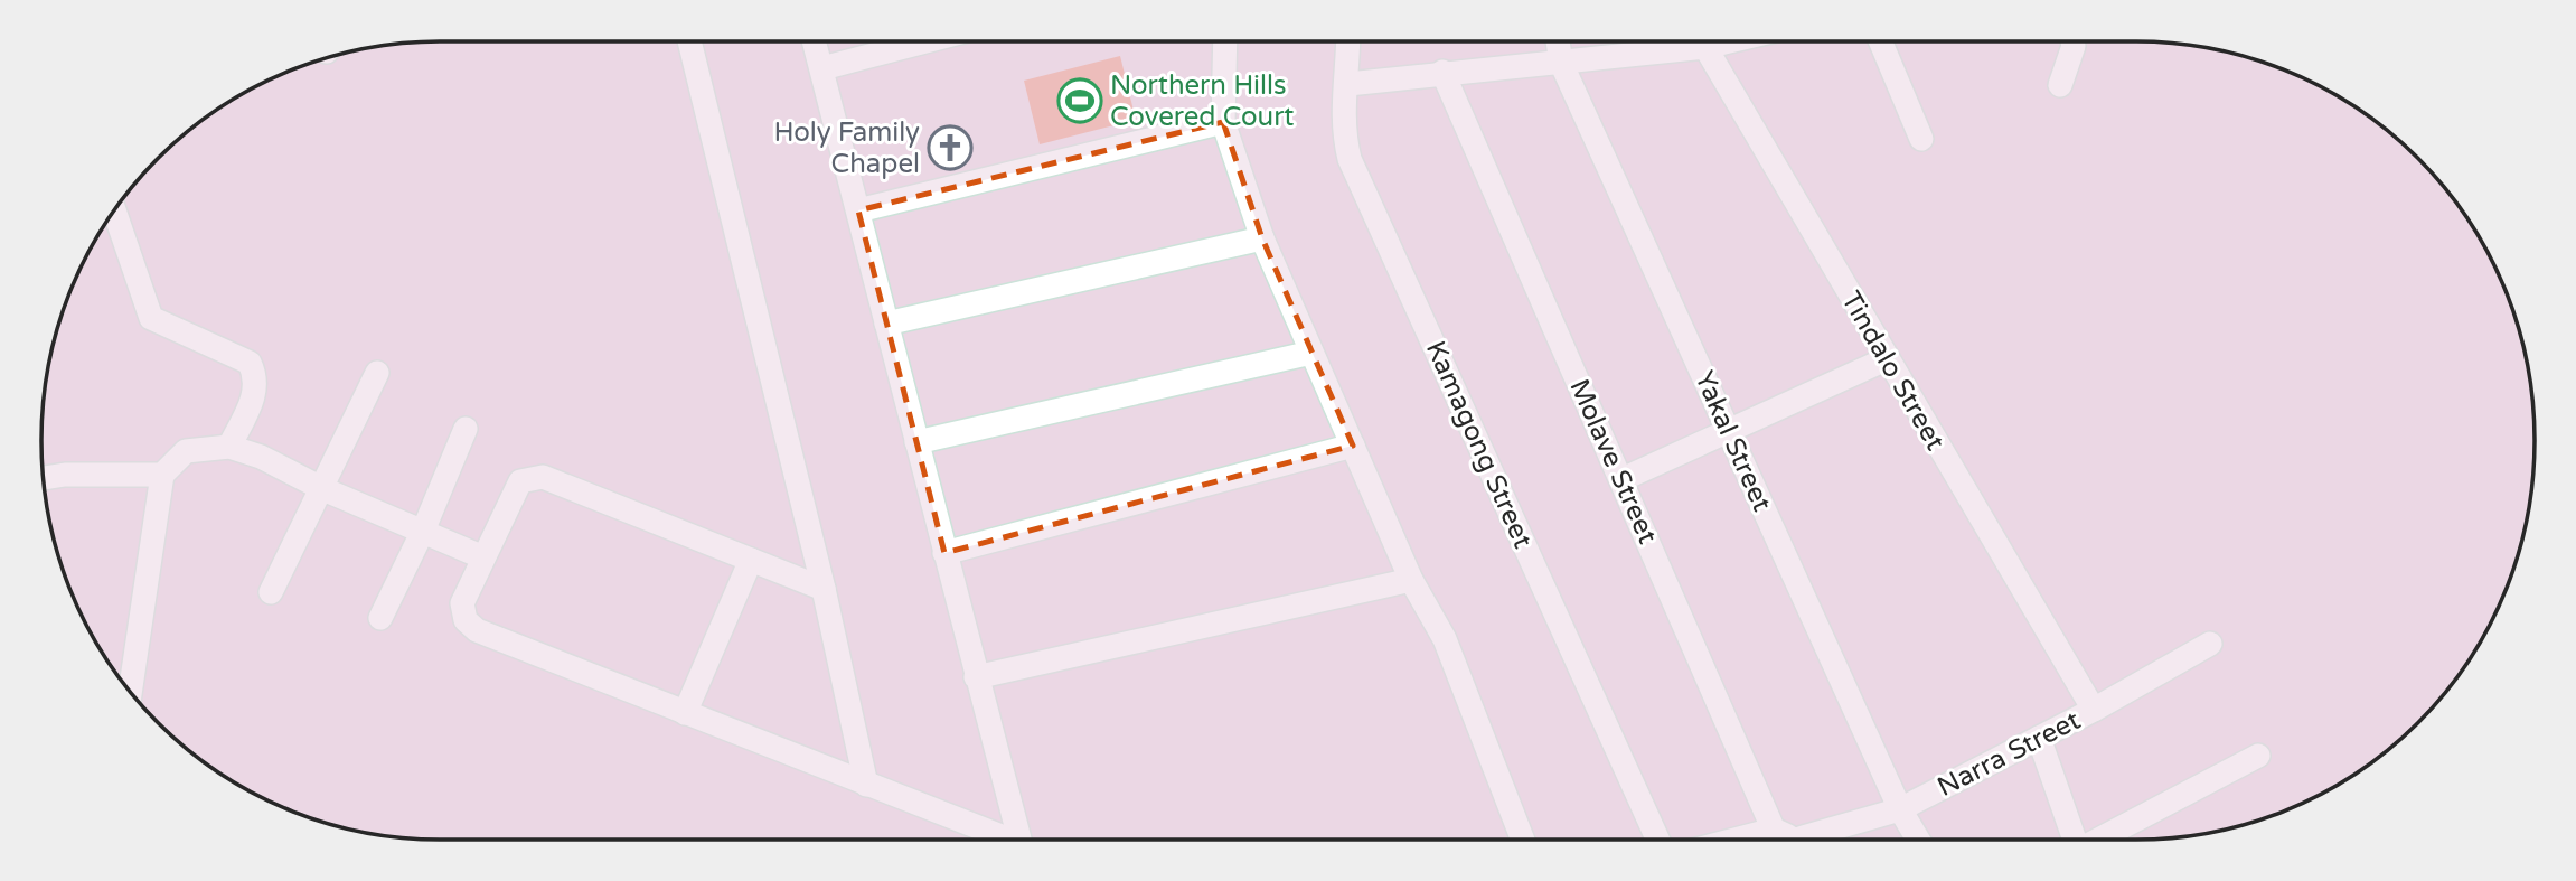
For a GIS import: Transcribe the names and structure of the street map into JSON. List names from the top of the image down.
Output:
{
  "streets": {
    "street": [
      "Tindalo Street",
      "Yakal Street",
      "Kamagong Street",
      "Molave Street",
      "Narra Street"
    ]
  },
  "crossings": [
    ["Tindalo Street", "Narra Street"],
    ["Yakal Street", "Narra Street"]
  ],
  "places": {
    "sports": ["Northern Hills Covered Court"],
    "church": ["Holy Family Chapel"]
  }
}
